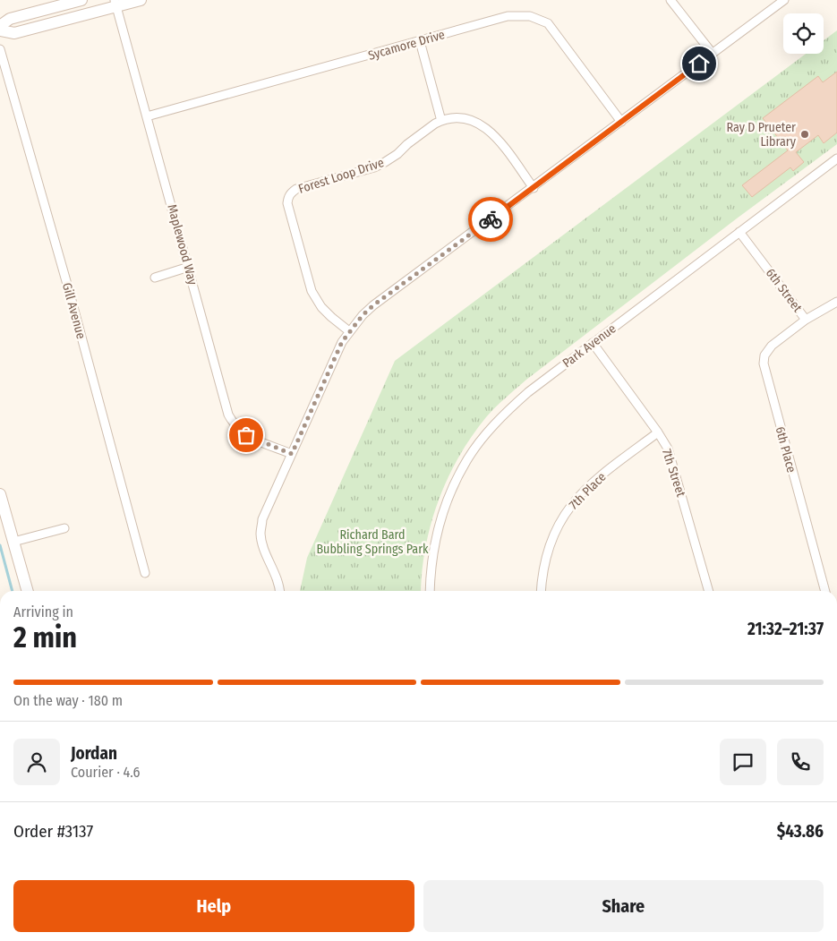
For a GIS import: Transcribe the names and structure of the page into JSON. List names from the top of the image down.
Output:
{
  "streets": {
    "street": [
      "Sycamore Drive",
      "Forest Loop Drive",
      "Maplewood Way",
      "6th Street",
      "Gill Avenue",
      "Park Avenue",
      "6th Place",
      "7th Street",
      "7th Place"
    ]
  },
  "crossings": [
    ["Sycamore Drive", "Maplewood Way"],
    ["6th Street", "Park Avenue"],
    ["6th Street", "6th Place"],
    ["Park Avenue", "7th Street"],
    ["7th Street", "7th Place"]
  ],
  "parks": ["Richard Bard Bubbling Springs Park"],
  "places": ["Ray D Prueter Library"],
  "page": {
    "heading": ["2 min", "Arriving in", "21:32–21:37"],
    "panel": [
      "Jordan",
      "Courier · 4.6",
      "Order #3137",
      "$43.86"
    ],
    "bar": "On the way · 180 m",
    "buttons": ["Help", "Share"]
  }
}
